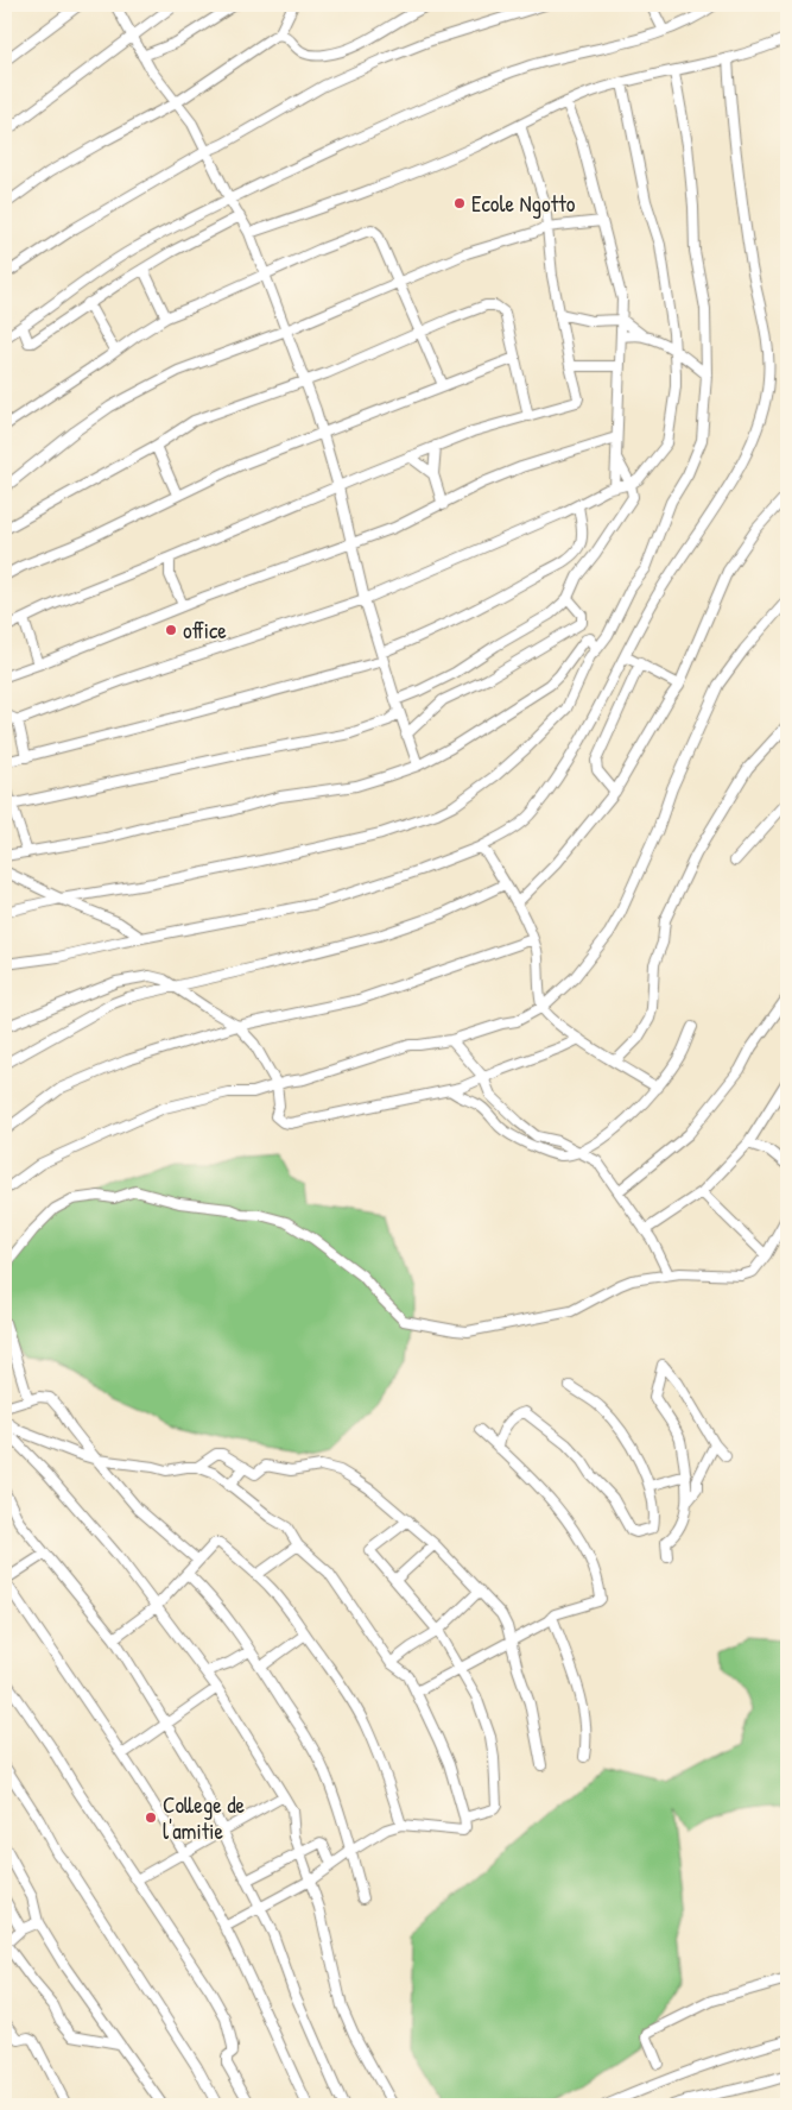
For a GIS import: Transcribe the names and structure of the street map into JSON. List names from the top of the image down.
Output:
{
  "places": ["Ecole Ngotto", "office", "College de l'amitie"]
}
